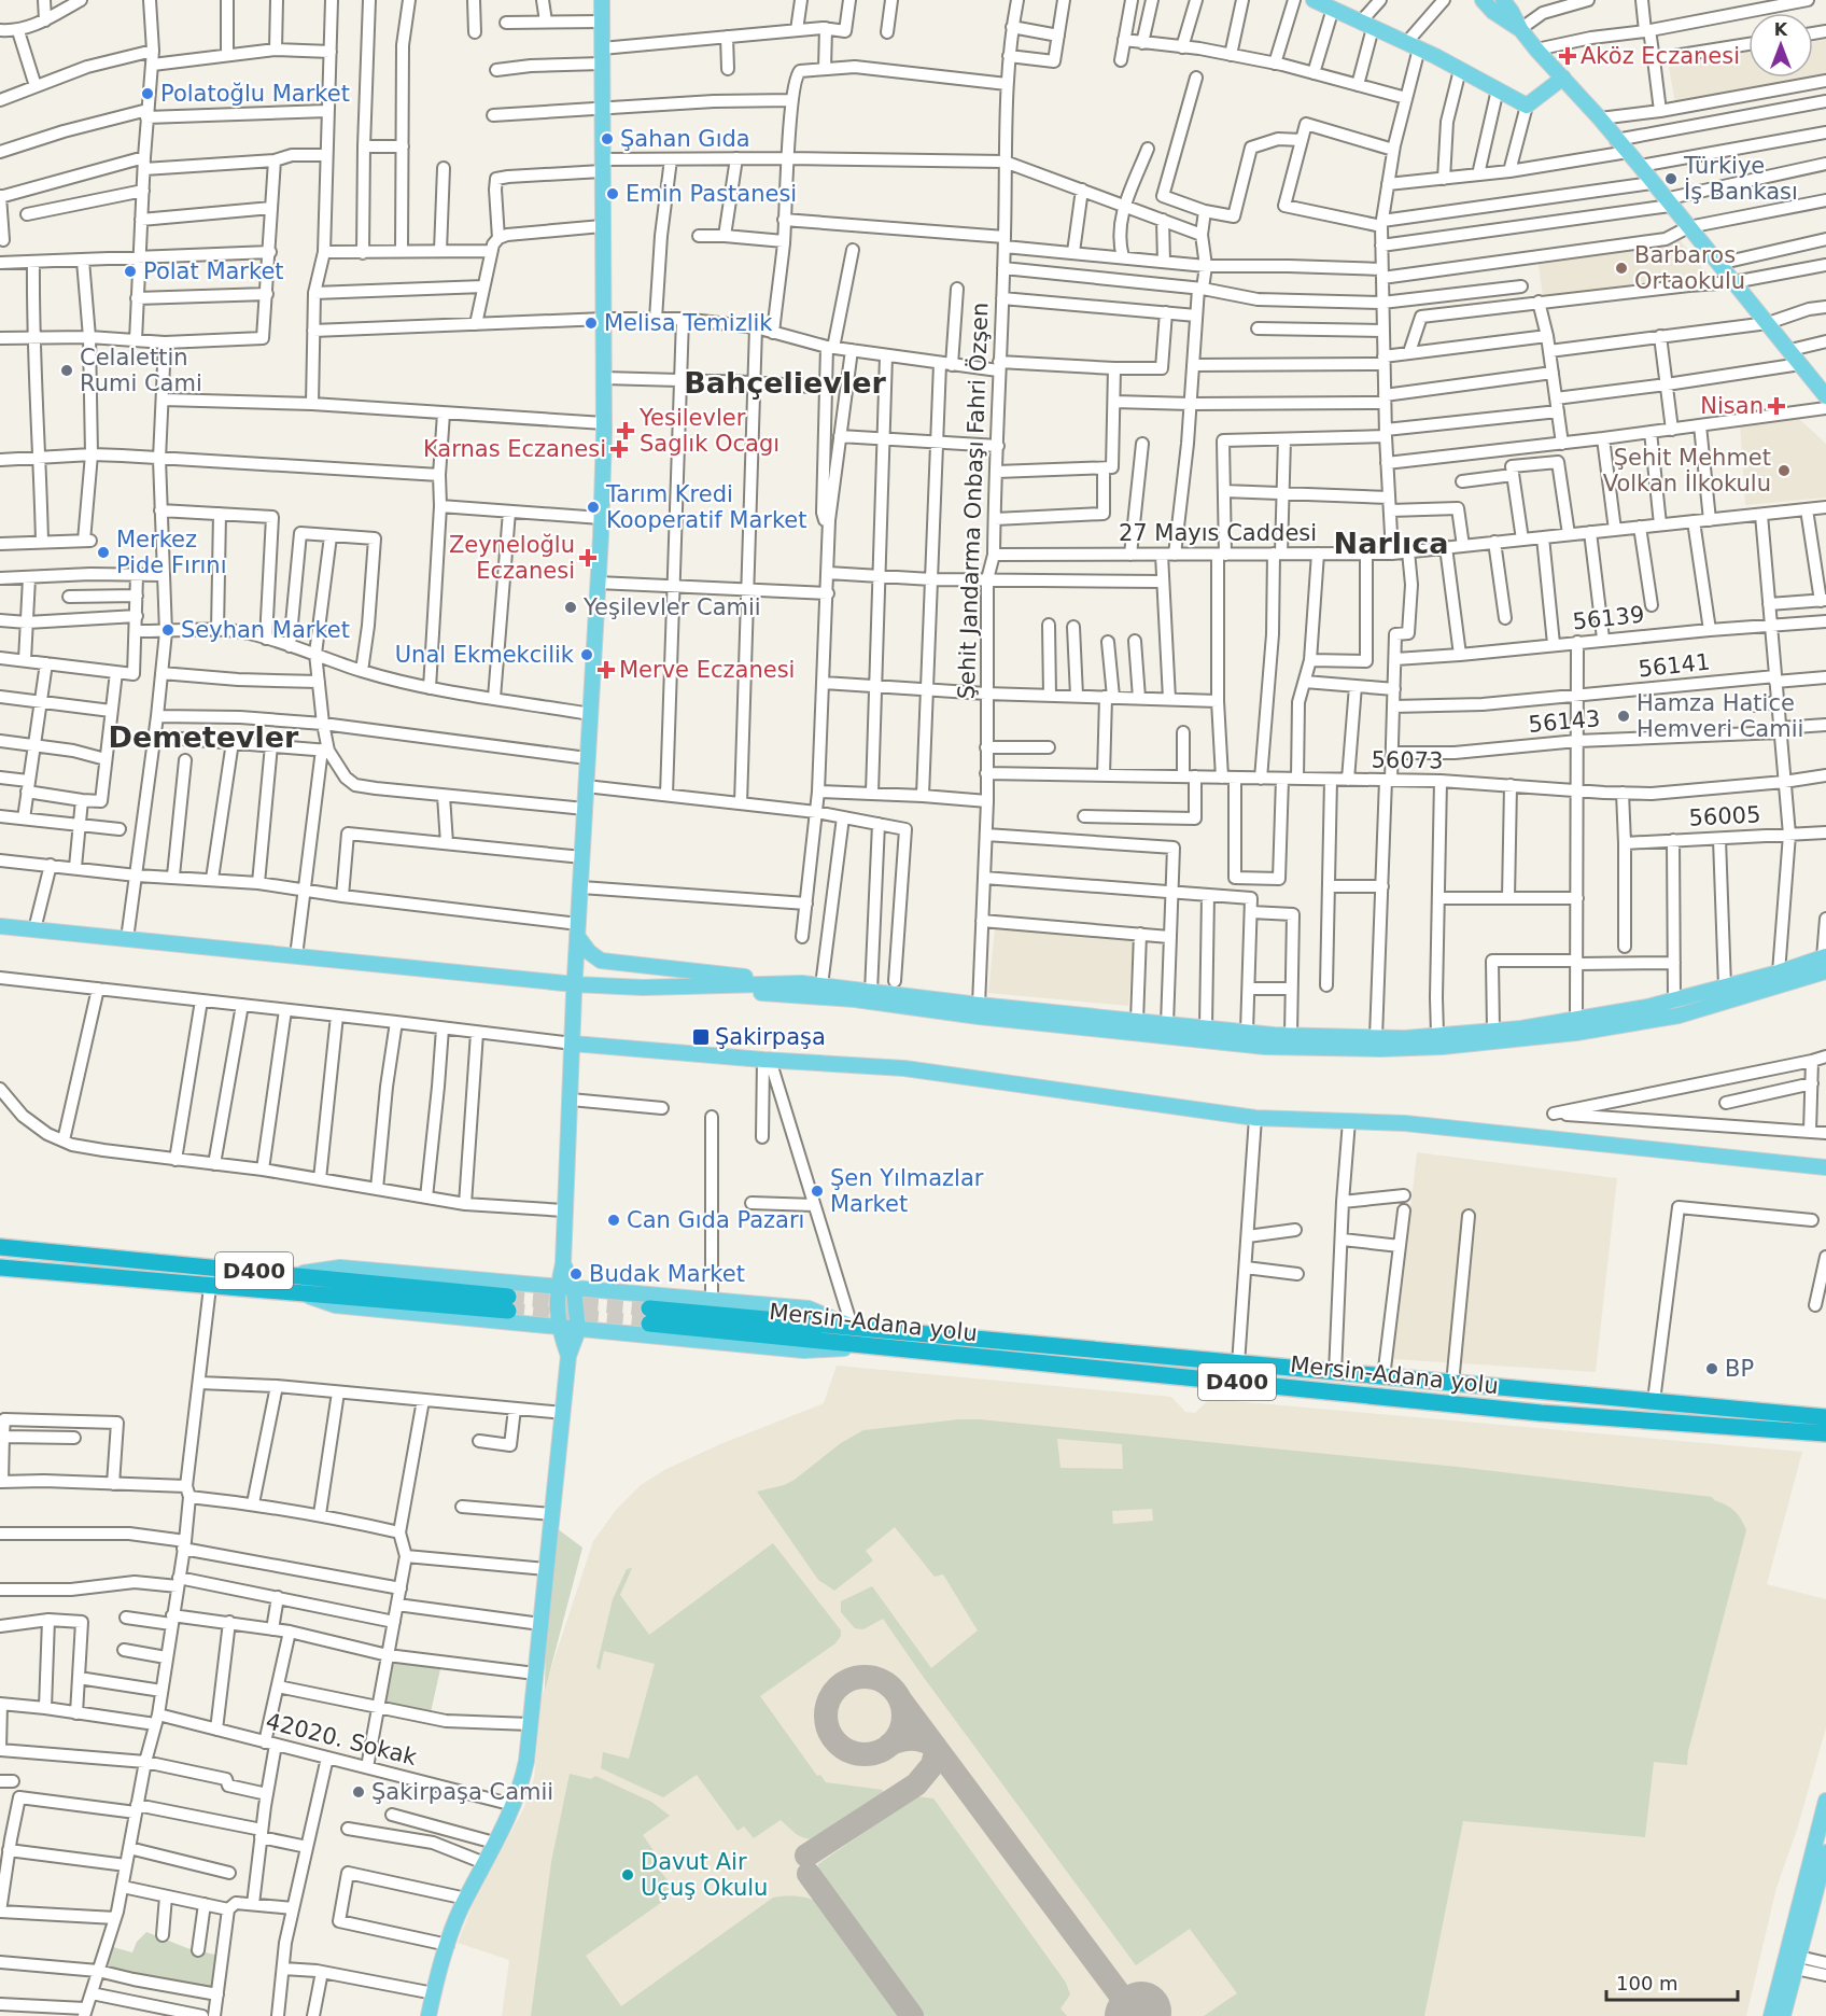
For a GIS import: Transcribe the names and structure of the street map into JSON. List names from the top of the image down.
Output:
{
  "streets": {
    "highway": ["D400", "Mersin-Adana yolu"],
    "street": [
      "Şehit Jandarma Onbaşı Fahri Özşen",
      "27 Mayıs Caddesi",
      "56139",
      "56141",
      "56143",
      "56073",
      "56005",
      "42020. Sokak"
    ]
  },
  "crossings": [
    ["Şehit Jandarma Onbaşı Fahri Özşen", "27 Mayıs Caddesi"],
    ["Şehit Jandarma Onbaşı Fahri Özşen", "56073"]
  ],
  "districts": ["Bahçelievler", "Narlıca", "Demetevler"],
  "places": {
    "health": [
      "Aköz Eczanesi",
      "Nisan",
      "Yesilevler Saglık Ocagı",
      "Karnas Eczanesi",
      "Zeyneloğlu Eczanesi",
      "Merve Eczanesi"
    ],
    "other": [
      "Polatoğlu Market",
      "Şahan Gıda",
      "Türkiye İş Bankası",
      "Emin Pastanesi",
      "Barbaros Ortaokulu",
      "Polat Market",
      "Melisa Temizlik",
      "Celalettin Rumi Cami",
      "Şehit Mehmet Volkan İlkokulu",
      "Tarım Kredi Kooperatif Market",
      "Merkez Pide Fırını",
      "Yeşilevler Camii",
      "Seyhan Market",
      "Unal Ekmekcilik",
      "Hamza Hatice Hemveri Camii",
      "Şen Yılmazlar Market",
      "Can Gıda Pazarı",
      "Budak Market",
      "BP",
      "Şakirpaşa Camii",
      "Davut Air Uçuş Okulu"
    ],
    "transit": ["Şakirpaşa"]
  },
  "scale_bar": "100 m",
  "north": "top"
}
